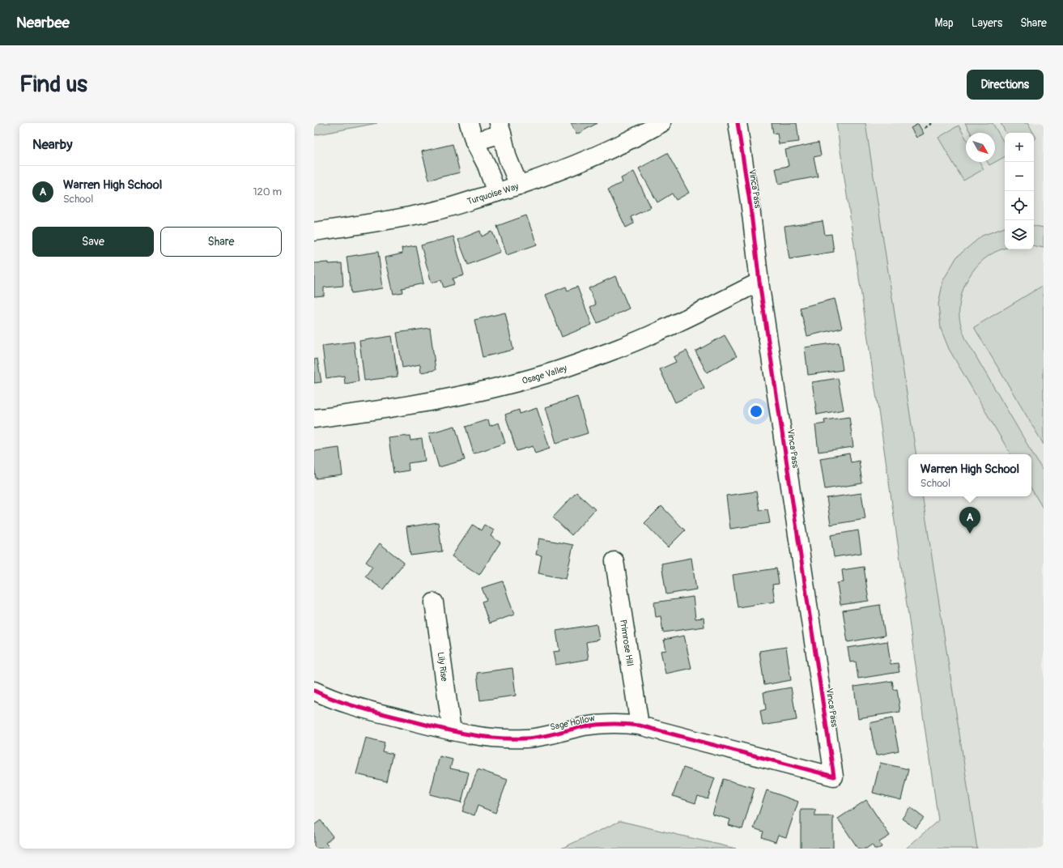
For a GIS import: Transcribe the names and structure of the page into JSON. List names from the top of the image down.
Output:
{
  "streets": {
    "street": [
      "Vinca Pass",
      "Turquoise Way",
      "Osage Valley",
      "Primrose Hill",
      "Lily Rise",
      "Sage Hollow"
    ]
  },
  "crossings": [
    ["Vinca Pass", "Osage Valley"],
    ["Vinca Pass", "Sage Hollow"],
    ["Primrose Hill", "Sage Hollow"],
    ["Lily Rise", "Sage Hollow"]
  ],
  "north": "bottom right",
  "page": {
    "header": "Nearbee",
    "nav": ["Map", "Layers", "Share"],
    "buttons": [
      "Directions",
      ["Save", "Share"]
    ],
    "title": "Find us",
    "heading": "Nearby",
    "map_buttons": ["+", "−"],
    "list": [
      {
        "mark": "A",
        "name": "Warren High School",
        "note": "School",
        "value": "120 m"
      }
    ],
    "popup": ["Warren High School", "School"],
    "pins": "A"
  }
}
